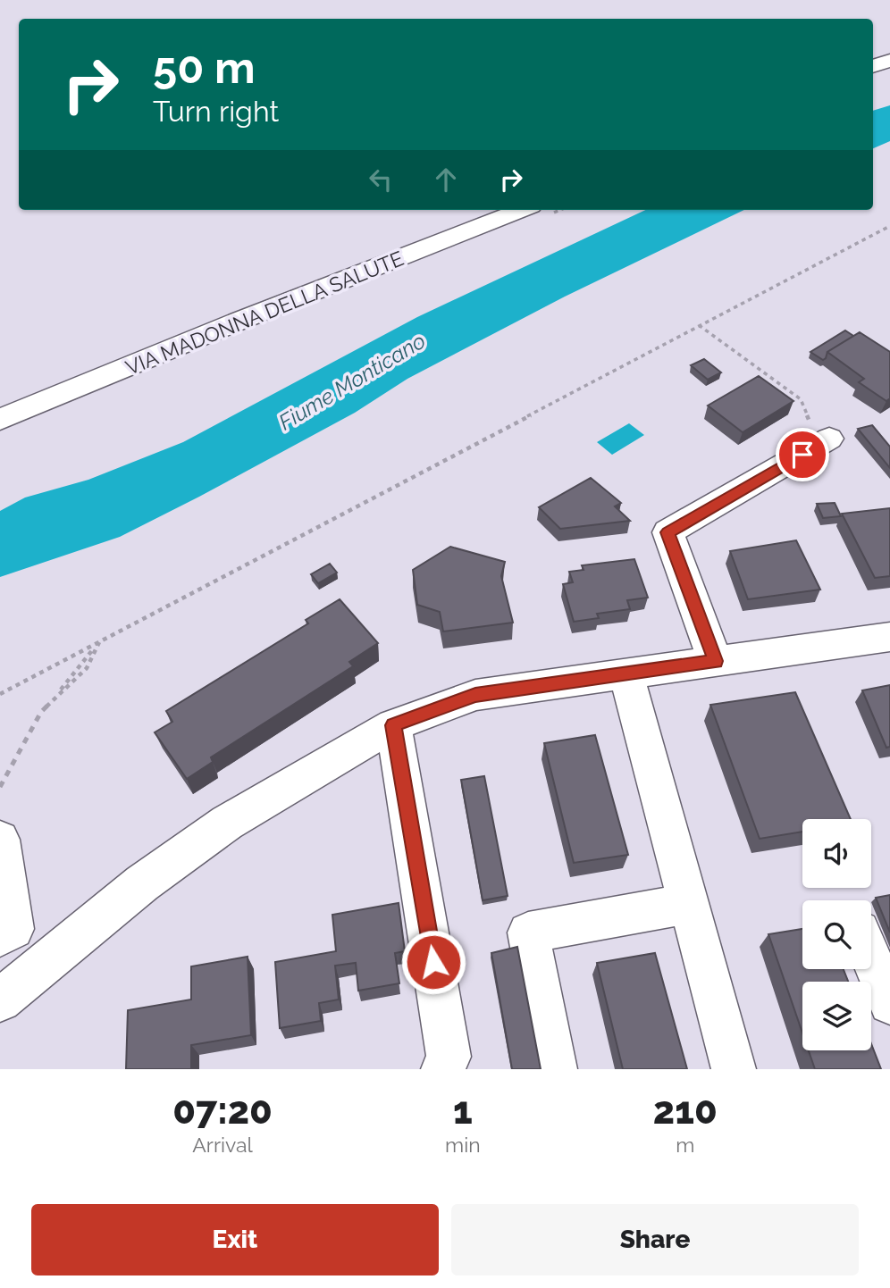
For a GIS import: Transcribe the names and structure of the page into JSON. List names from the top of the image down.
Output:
{
  "streets": {
    "street": ["VIA MADONNA DELLA SALUTE"]
  },
  "water": ["Fiume Monticano"],
  "page": {
    "turn": ["50 m", "Turn right"],
    "eta": [
      "07:20",
      "Arrival",
      "1",
      "min",
      "210",
      "m"
    ],
    "buttons": ["Exit", "Share"]
  }
}
